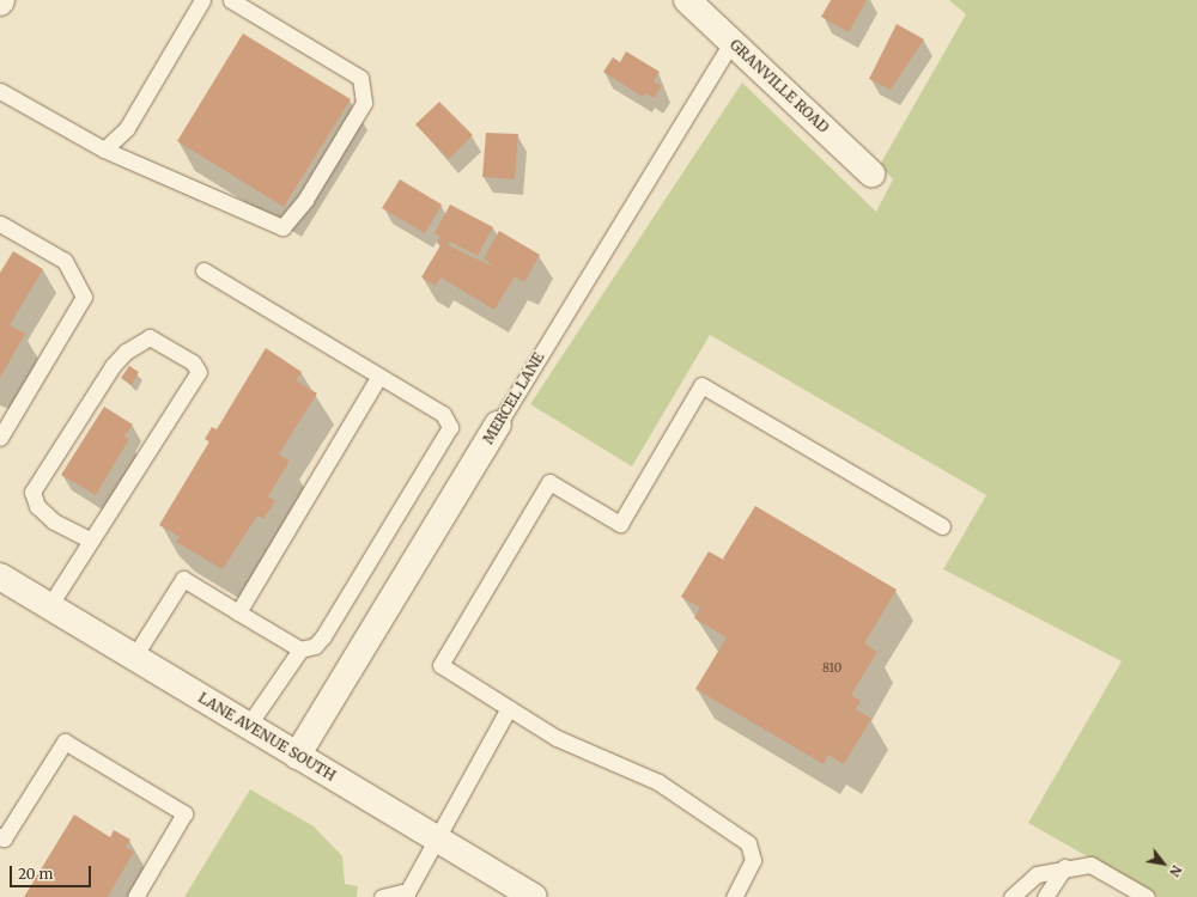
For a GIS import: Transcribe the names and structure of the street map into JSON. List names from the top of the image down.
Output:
{
  "streets": {
    "street": ["GRANVILLE ROAD", "MERCEL LANE", "LANE AVENUE SOUTH"]
  },
  "crossings": [
    ["GRANVILLE ROAD", "MERCEL LANE"],
    ["MERCEL LANE", "LANE AVENUE SOUTH"]
  ],
  "house_numbers": ["810"],
  "scale_bar": "20 m",
  "north": "bottom right"
}
